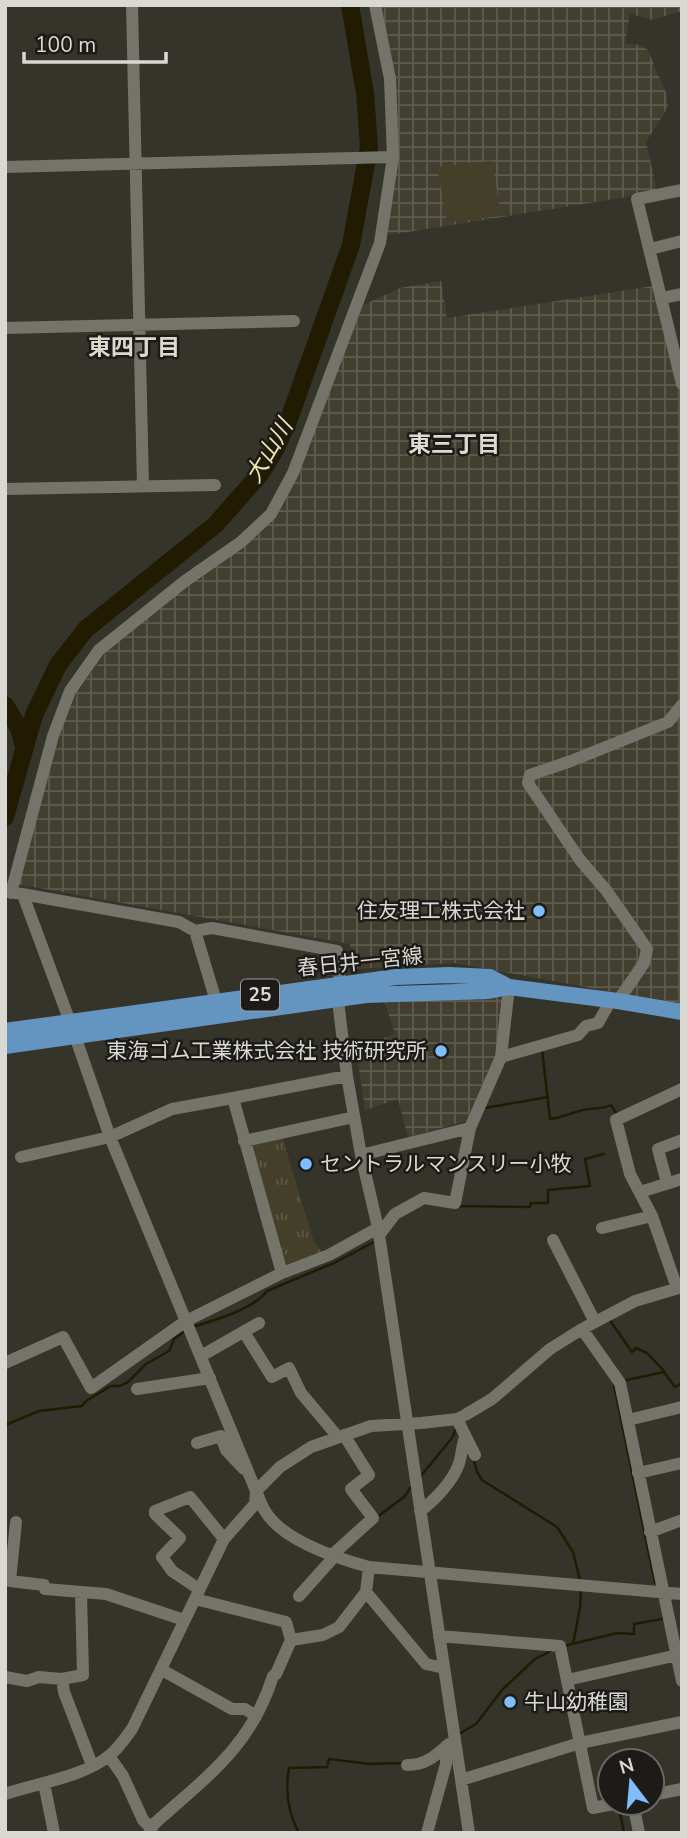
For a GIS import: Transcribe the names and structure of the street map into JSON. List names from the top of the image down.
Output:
{
  "streets": {
    "main road": ["春日井一宮線", "25"]
  },
  "districts": ["東四丁目", "東三丁目"],
  "water": ["大山川"],
  "places": [
    "住友理工株式会社",
    "東海ゴム工業株式会社 技術研究所",
    "セントラルマンスリー小牧",
    "牛山幼稚園"
  ],
  "scale_bar": "100 m",
  "north": "top"
}
